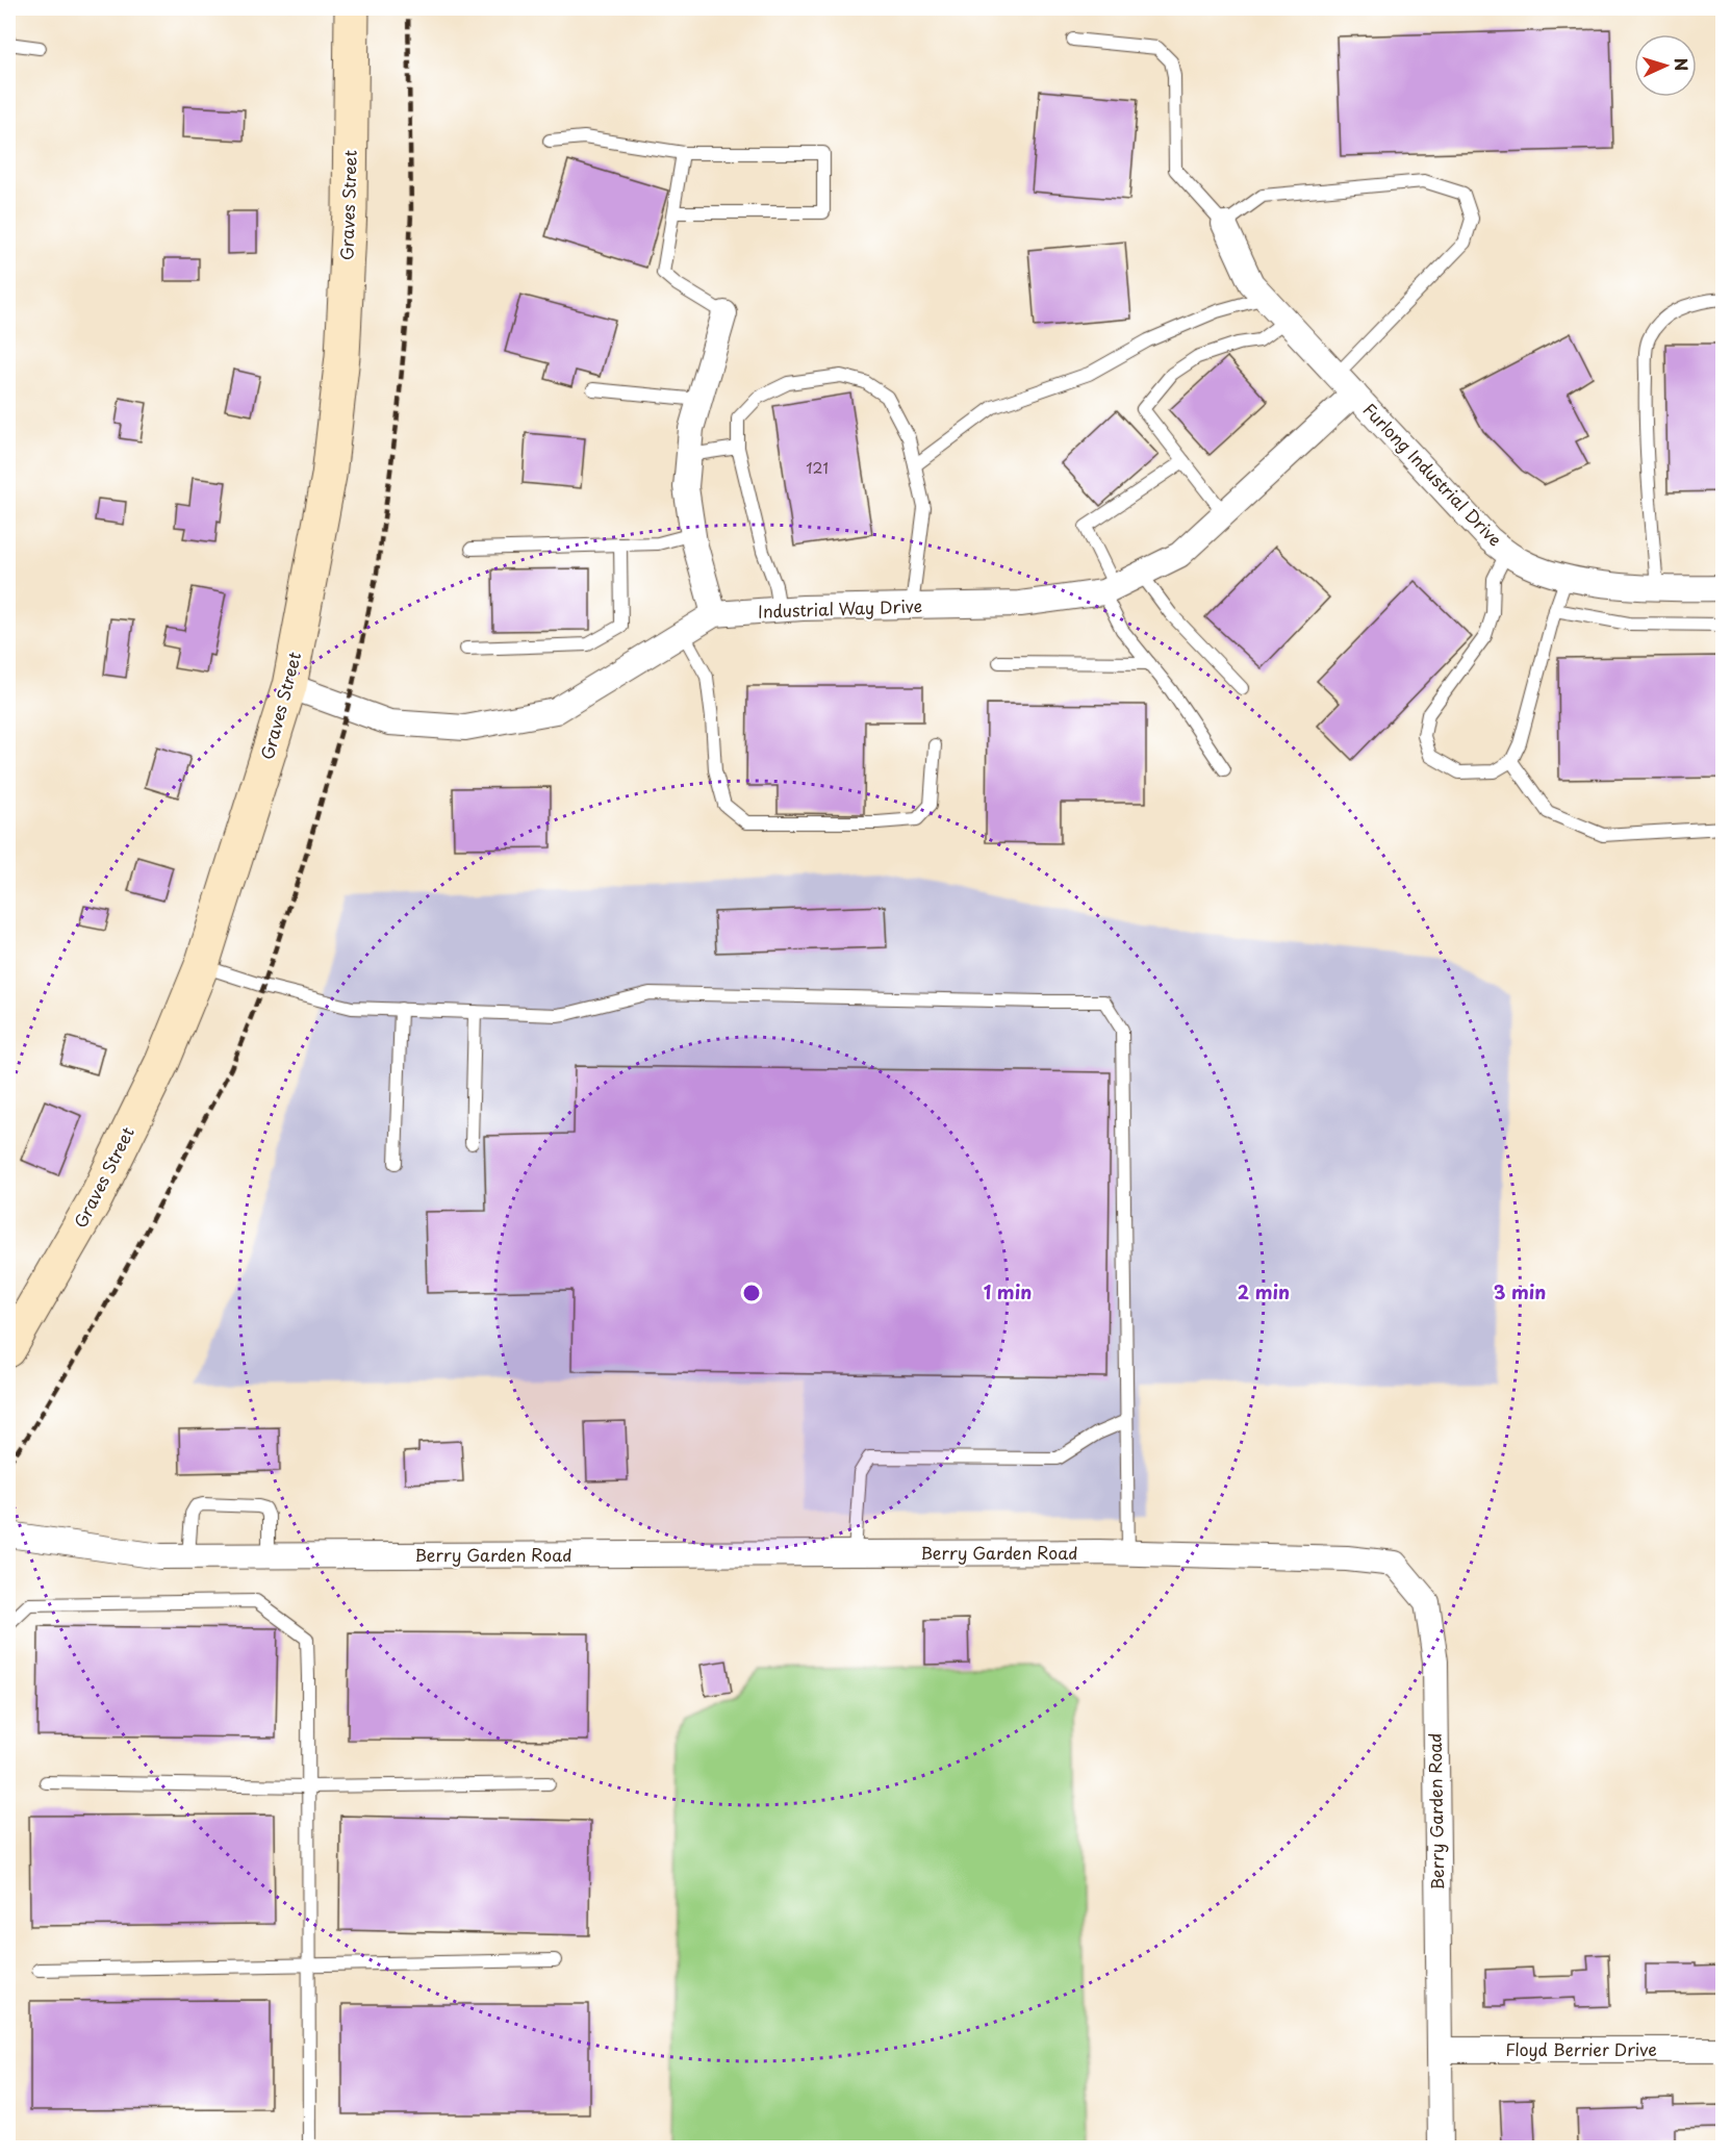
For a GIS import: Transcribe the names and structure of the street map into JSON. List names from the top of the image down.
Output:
{
  "streets": {
    "street": [
      "Graves Street",
      "Furlong Industrial Drive",
      "Industrial Way Drive",
      "Berry Garden Road",
      "Floyd Berrier Drive"
    ]
  },
  "crossings": [
    ["Graves Street", "Industrial Way Drive"],
    ["Furlong Industrial Drive", "Industrial Way Drive"],
    ["Berry Garden Road", "Floyd Berrier Drive"]
  ],
  "house_numbers": ["121"],
  "north": "right",
  "rings": ["1 min", "2 min", "3 min"]
}
